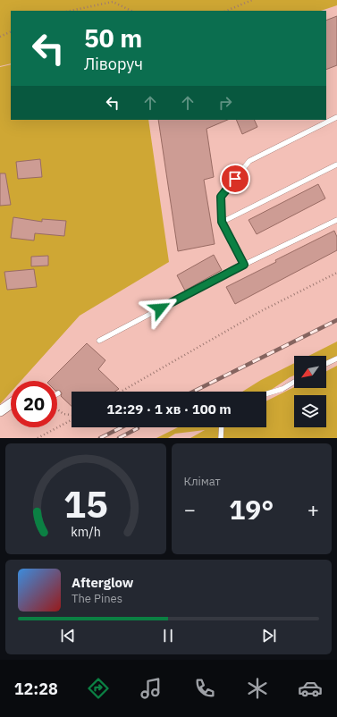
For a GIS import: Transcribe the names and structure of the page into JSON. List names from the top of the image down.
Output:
{
  "north": "bottom left",
  "page": {
    "turn": ["50 m", "Ліворуч"],
    "limit": "20",
    "trip": "12:29 · 1 хв · 100 m",
    "tile": "Клімат",
    "heat": ["−", "19°", "+"],
    "song": ["Afterglow", "The Pines"],
    "tabs": "12:28",
    "gauge": ["15", "km/h"]
  }
}
